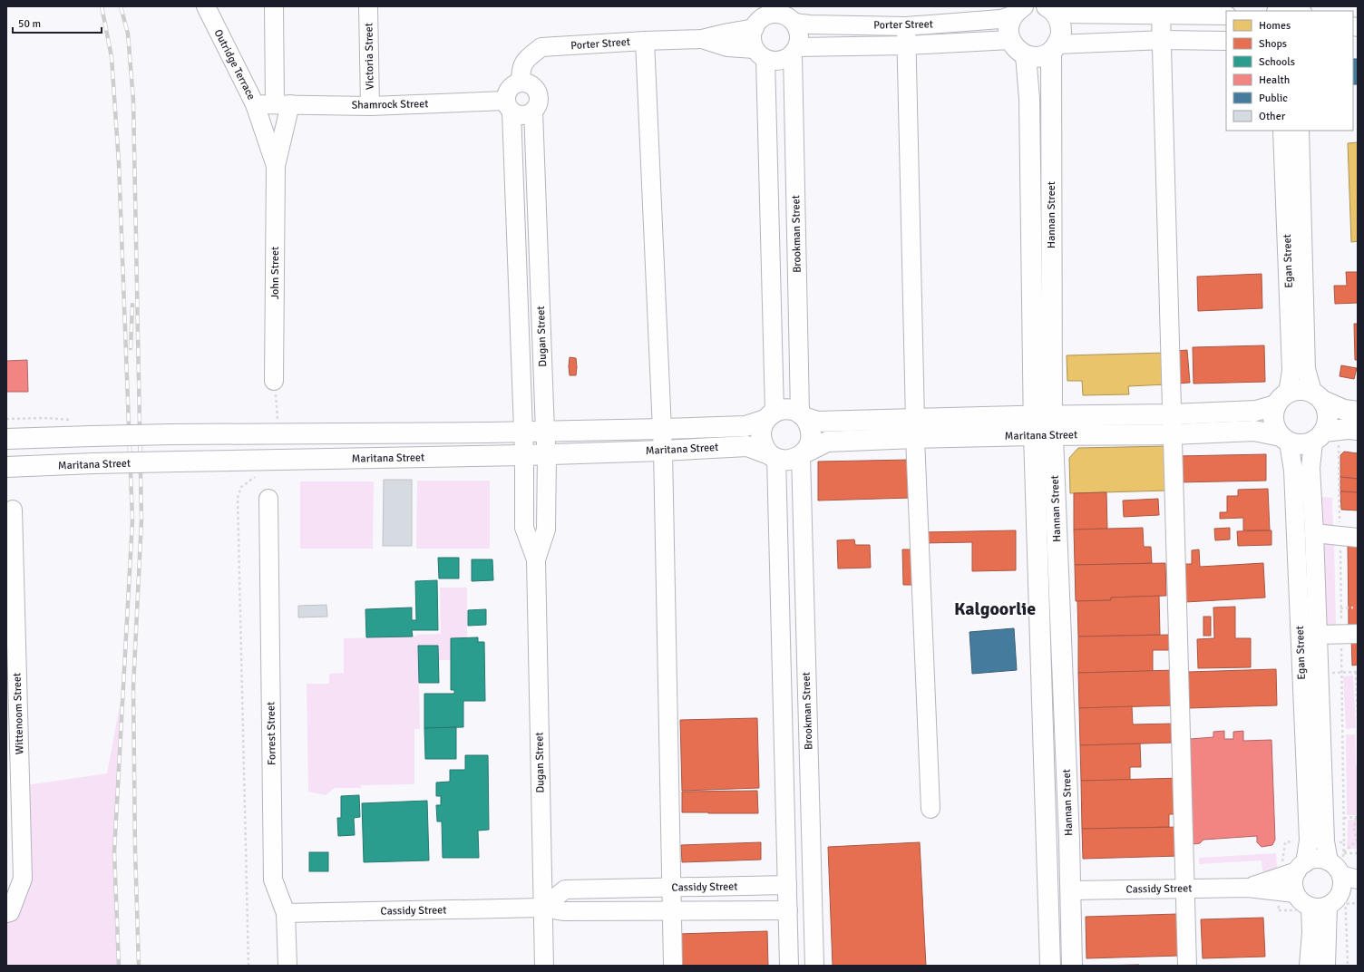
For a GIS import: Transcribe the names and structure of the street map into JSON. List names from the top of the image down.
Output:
{
  "streets": {
    "main road": ["Hannan Street", "Maritana Street"],
    "street": [
      "Porter Street",
      "Victoria Street",
      "Outridge Terrace",
      "Shamrock Street",
      "Brookman Street",
      "Egan Street",
      "John Street",
      "Dugan Street",
      "Wittenoom Street",
      "Forrest Street",
      "Cassidy Street"
    ]
  },
  "crossings": [
    ["Porter Street", "Shamrock Street"],
    ["Porter Street", "Brookman Street"],
    ["Porter Street", "Dugan Street"],
    ["Victoria Street", "Shamrock Street"],
    ["Outridge Terrace", "Shamrock Street"],
    ["Outridge Terrace", "John Street"],
    ["Shamrock Street", "John Street"],
    ["Shamrock Street", "Dugan Street"],
    ["Hannan Street", "Maritana Street"],
    ["Hannan Street", "Cassidy Street"],
    ["Brookman Street", "Maritana Street"],
    ["Egan Street", "Maritana Street"],
    ["Egan Street", "Cassidy Street"],
    ["Dugan Street", "Maritana Street"],
    ["Dugan Street", "Cassidy Street"],
    ["Forrest Street", "Cassidy Street"]
  ],
  "districts": ["Kalgoorlie"],
  "legend": [
    "Homes",
    "Shops",
    "Schools",
    "Health",
    "Public",
    "Other"
  ],
  "scale_bar": "50 m"
}
